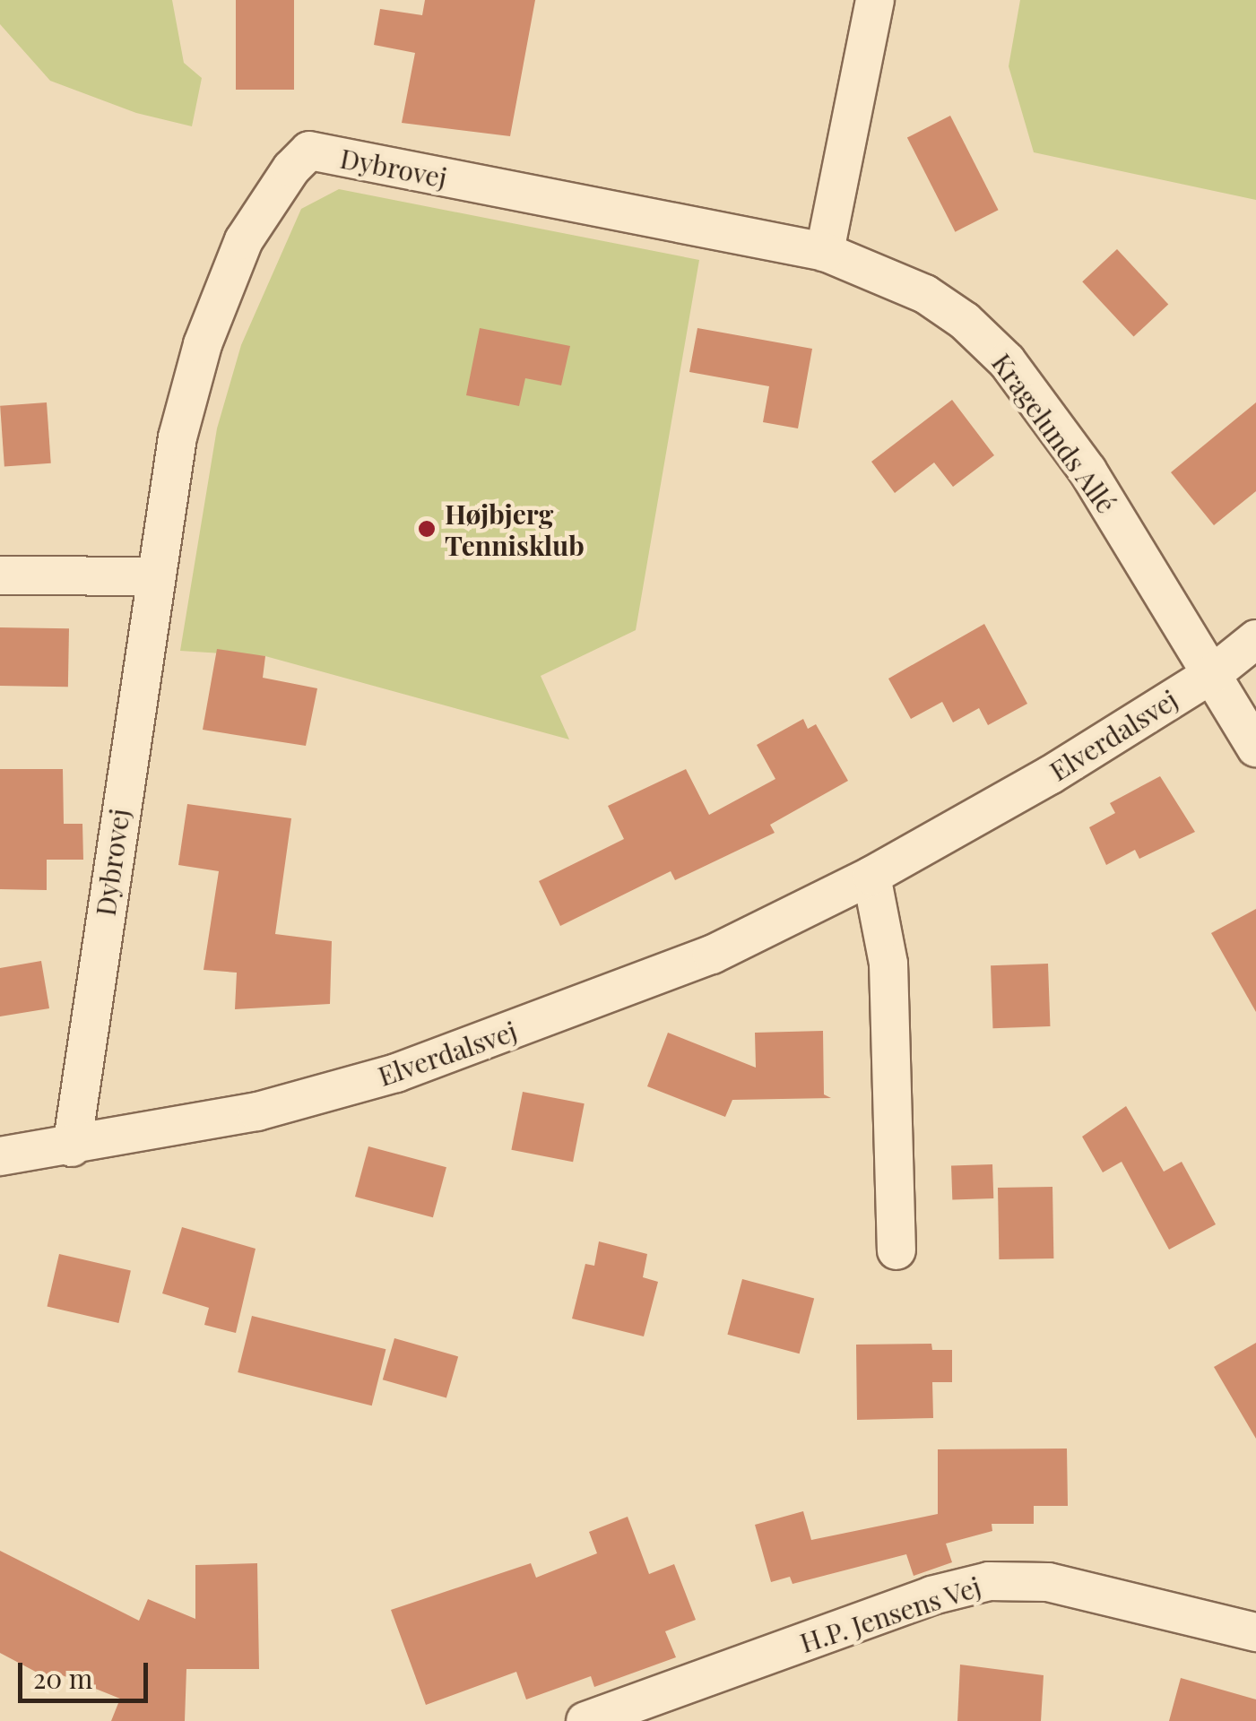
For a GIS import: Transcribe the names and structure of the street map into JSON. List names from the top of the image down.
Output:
{
  "streets": {
    "street": [
      "Dybrovej",
      "Kragelunds Allé",
      "Elverdalsvej",
      "H.P. Jensens Vej"
    ]
  },
  "crossings": [
    ["Dybrovej", "Kragelunds Allé"],
    ["Dybrovej", "Elverdalsvej"],
    ["Kragelunds Allé", "Elverdalsvej"]
  ],
  "places": ["Højbjerg Tennisklub"],
  "scale_bar": "20 m"
}
